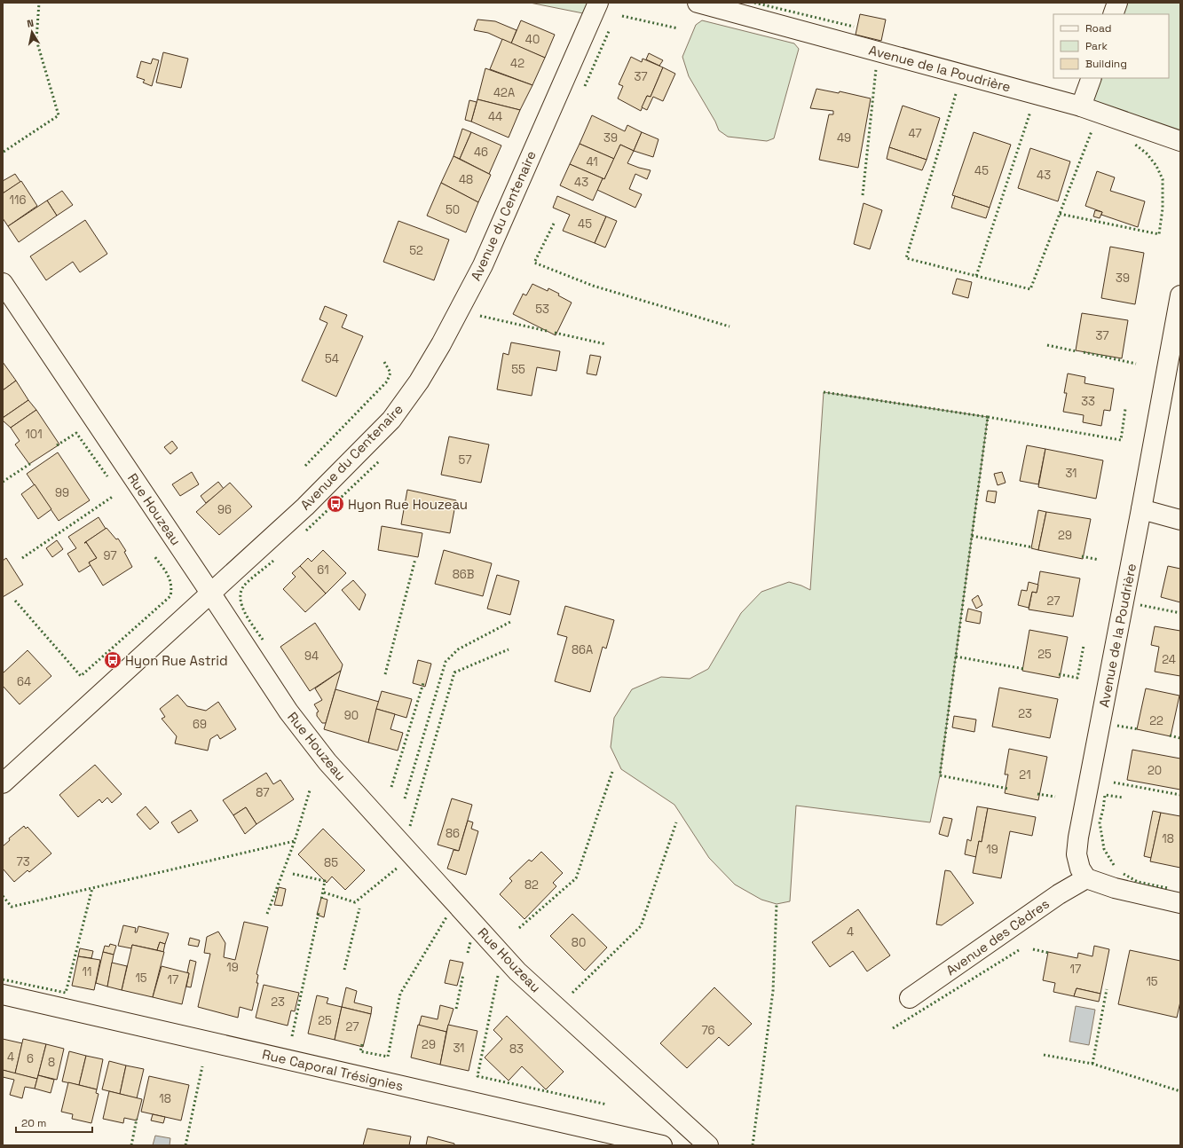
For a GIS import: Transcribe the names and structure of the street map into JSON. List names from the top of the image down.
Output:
{
  "streets": {
    "street": [
      "Avenue de la Poudrière",
      "Avenue du Centenaire",
      "Rue Houzeau",
      "Avenue des Cèdres",
      "Rue Caporal Trésignies"
    ]
  },
  "crossings": [
    ["Avenue de la Poudrière", "Avenue des Cèdres"],
    ["Avenue du Centenaire", "Rue Houzeau"]
  ],
  "places": {
    "bus stop": ["Hyon Rue Houzeau", "Hyon Rue Astrid"]
  },
  "house_numbers": [
    "40",
    "42",
    "37",
    "42A",
    "44",
    "47",
    "39",
    "49",
    "46",
    "41",
    "45",
    "43",
    "48",
    "43",
    "116",
    "50",
    "45",
    "52",
    "39",
    "53",
    "37",
    "54",
    "55",
    "33",
    "101",
    "57",
    "31",
    "99",
    "96",
    "29",
    "97",
    "61",
    "86B",
    "27",
    "86A",
    "25",
    "94",
    "24",
    "64",
    "23",
    "90",
    "22",
    "69",
    "20",
    "21",
    "87",
    "86",
    "18",
    "19",
    "73",
    "85",
    "82",
    "4",
    "80",
    "19",
    "17",
    "11",
    "15",
    "17",
    "15",
    "23",
    "25",
    "27",
    "76",
    "29",
    "31",
    "83",
    "4",
    "6",
    "8",
    "18"
  ],
  "legend": ["Road", "Park", "Building"],
  "scale_bar": "20 m",
  "north": "top"
}
